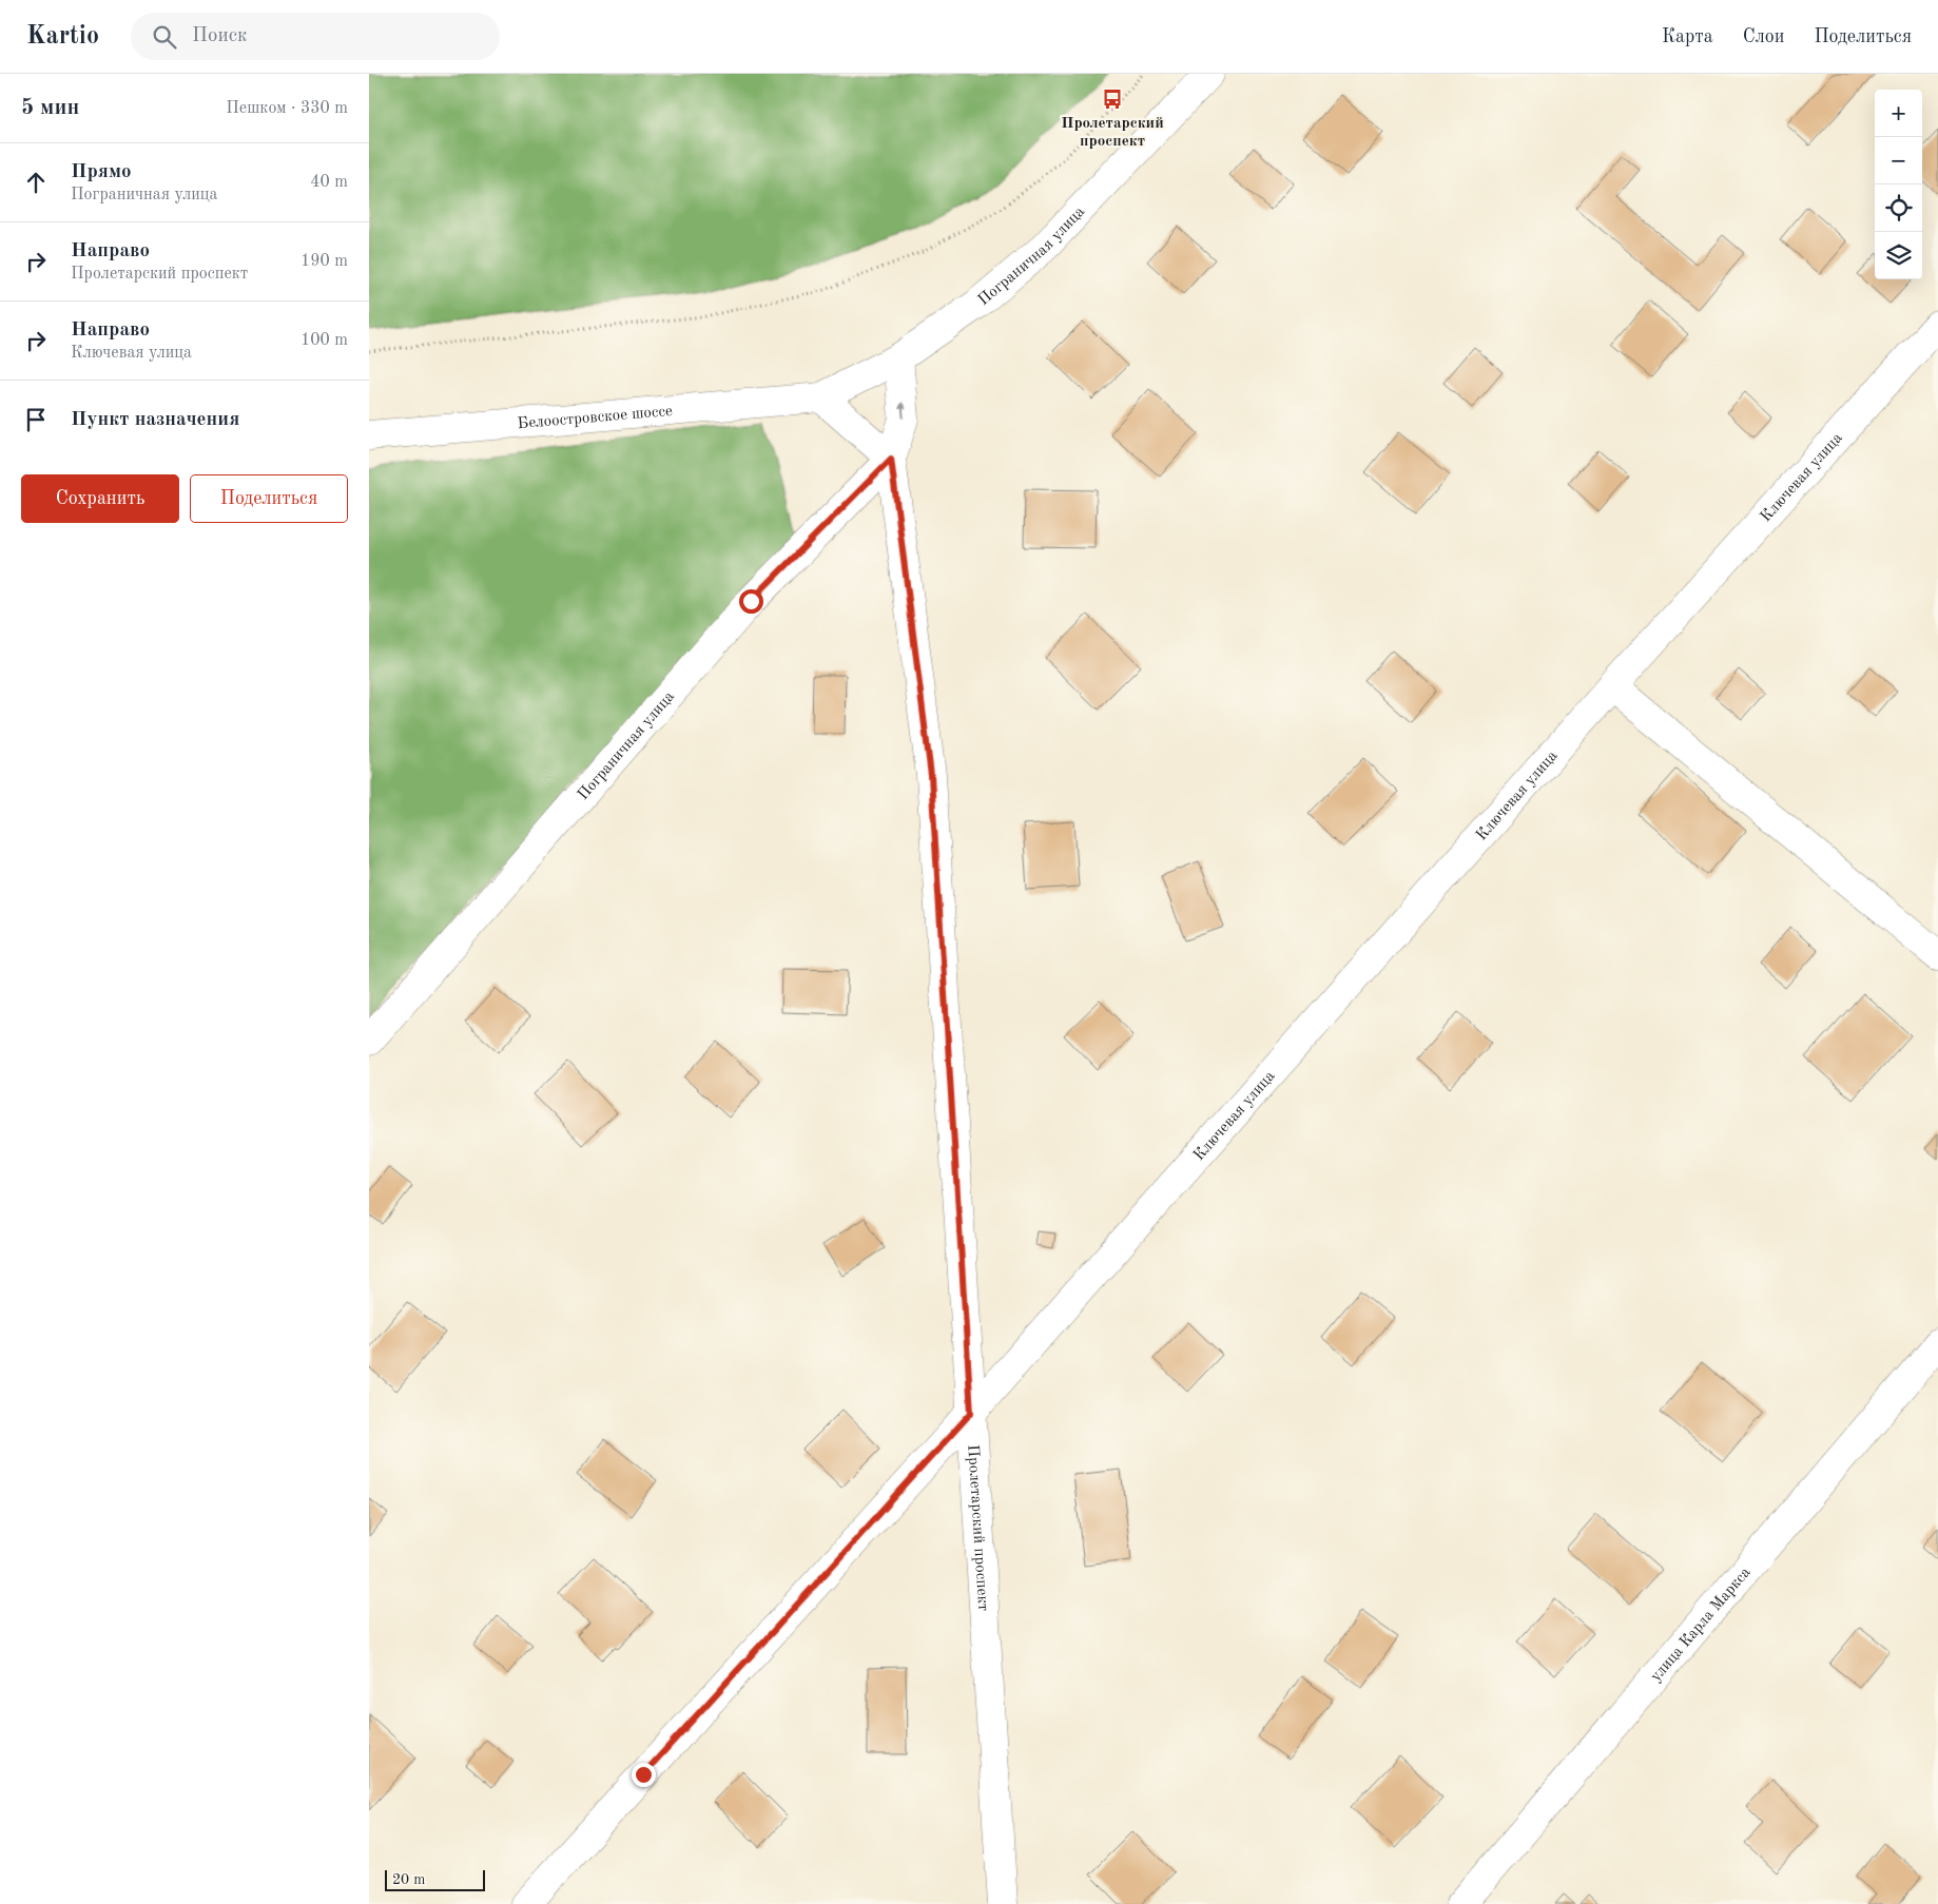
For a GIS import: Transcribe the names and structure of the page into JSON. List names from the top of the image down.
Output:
{
  "streets": {
    "street": [
      "Пограничная улица",
      "Белоостровское шоссе",
      "Ключевая улица",
      "Пролетарский проспект",
      "улица Карла Маркса"
    ]
  },
  "crossings": [
    ["Пограничная улица", "Белоостровское шоссе"],
    ["Пограничная улица", "Пролетарский проспект"],
    ["Ключевая улица", "Пролетарский проспект"]
  ],
  "places": {
    "bus stop": ["Пролетарский проспект"]
  },
  "scale_bar": "20 m",
  "page": {
    "header": "Kartio",
    "search": "Поиск",
    "nav": ["Карта", "Слои", "Поделиться"],
    "heading": ["5 мин", "Пешком · 330 m"],
    "map_buttons": ["+", "−"],
    "list": [
      ["Прямо", "Пограничная улица", "40 m"],
      ["Направо", "Пролетарский проспект", "190 m"],
      ["Направо", "Ключевая улица", "100 m"],
      "Пункт назначения"
    ],
    "buttons": ["Сохранить", "Поделиться"],
    "scale": "20 m"
  }
}
